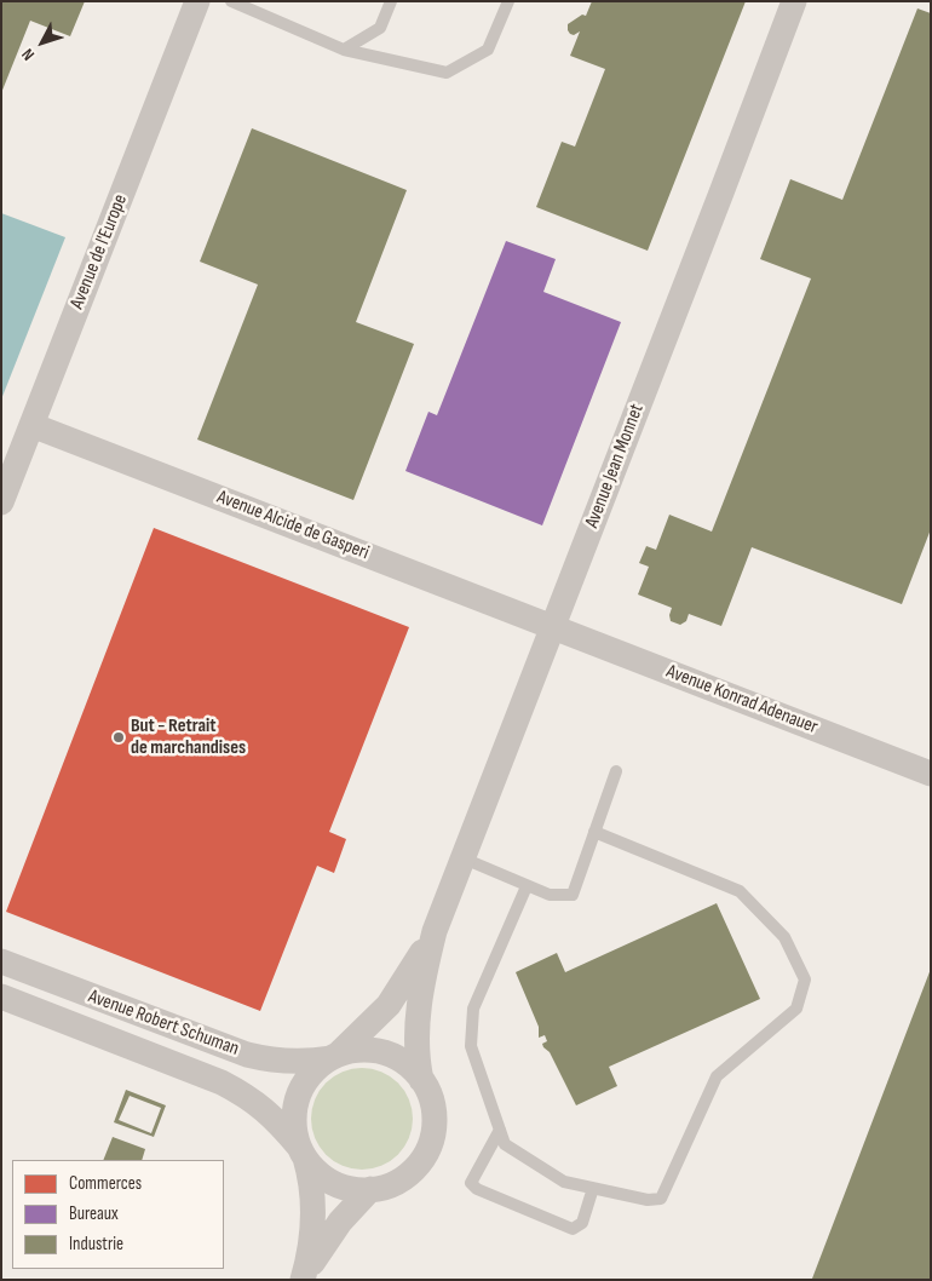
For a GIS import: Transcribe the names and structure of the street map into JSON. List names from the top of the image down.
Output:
{
  "streets": {
    "street": [
      "Avenue de l'Europe",
      "Avenue Jean Monnet",
      "Avenue Alcide de Gasperi",
      "Avenue Konrad Adenauer",
      "Avenue Robert Schuman"
    ]
  },
  "crossings": [
    ["Avenue de l'Europe", "Avenue Alcide de Gasperi"],
    ["Avenue Jean Monnet", "Avenue Alcide de Gasperi"],
    ["Avenue Jean Monnet", "Avenue Konrad Adenauer"],
    ["Avenue Jean Monnet", "Avenue Robert Schuman"],
    ["Avenue Alcide de Gasperi", "Avenue Konrad Adenauer"]
  ],
  "places": ["But - Retrait de marchandises"],
  "legend": ["Commerces", "Bureaux", "Industrie"],
  "north": "bottom left"
}
